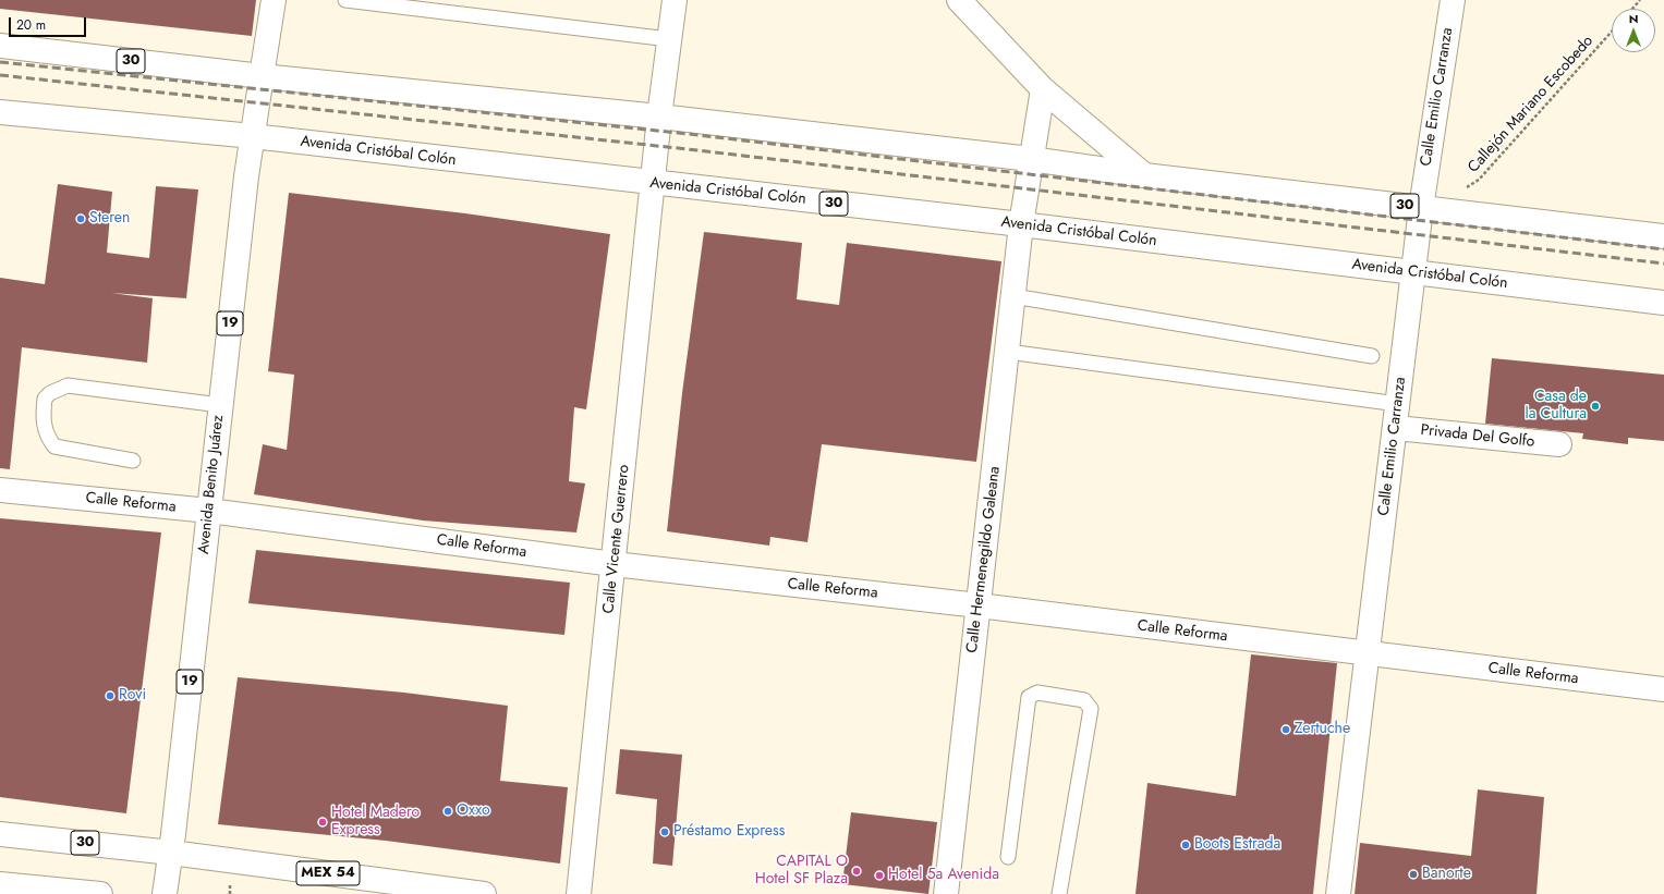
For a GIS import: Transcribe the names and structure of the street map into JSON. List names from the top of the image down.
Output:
{
  "streets": {
    "main road": [
      "30",
      "Calle Emilio Carranza",
      "Avenida Cristóbal Colón",
      "19",
      "Privada Del Golfo",
      "Avenida Benito Juárez",
      "Calle Reforma",
      "Calle Vicente Guerrero",
      "Calle Hermenegildo Galeana",
      "MEX 54"
    ],
    "path": ["Callejón Mariano Escobedo"]
  },
  "crossings": [
    ["30", "Calle Emilio Carranza"],
    ["30", "19"],
    ["30", "Avenida Benito Juárez"],
    ["30", "Calle Vicente Guerrero"],
    ["30", "Calle Hermenegildo Galeana"],
    ["30", "MEX 54"],
    ["Calle Emilio Carranza", "Avenida Cristóbal Colón"],
    ["Calle Emilio Carranza", "Privada Del Golfo"],
    ["Calle Emilio Carranza", "Calle Reforma"],
    ["Avenida Cristóbal Colón", "Avenida Benito Juárez"],
    ["Avenida Cristóbal Colón", "Calle Vicente Guerrero"],
    ["Avenida Cristóbal Colón", "Calle Hermenegildo Galeana"],
    ["19", "Avenida Benito Juárez"],
    ["Avenida Benito Juárez", "Calle Reforma"],
    ["Avenida Benito Juárez", "MEX 54"],
    ["Calle Reforma", "Calle Vicente Guerrero"],
    ["Calle Reforma", "Calle Hermenegildo Galeana"]
  ],
  "places": [
    "Steren",
    "Casa de la Cultura",
    "Rovi",
    "Zertuche",
    "Oxxo",
    "Hotel Madero Express",
    "Préstamo Express",
    "Boots Estrada",
    "CAPITAL O Hotel SF Plaza",
    "Banorte",
    "Hotel 5a Avenida"
  ],
  "scale_bar": "20 m",
  "north": "top"
}
